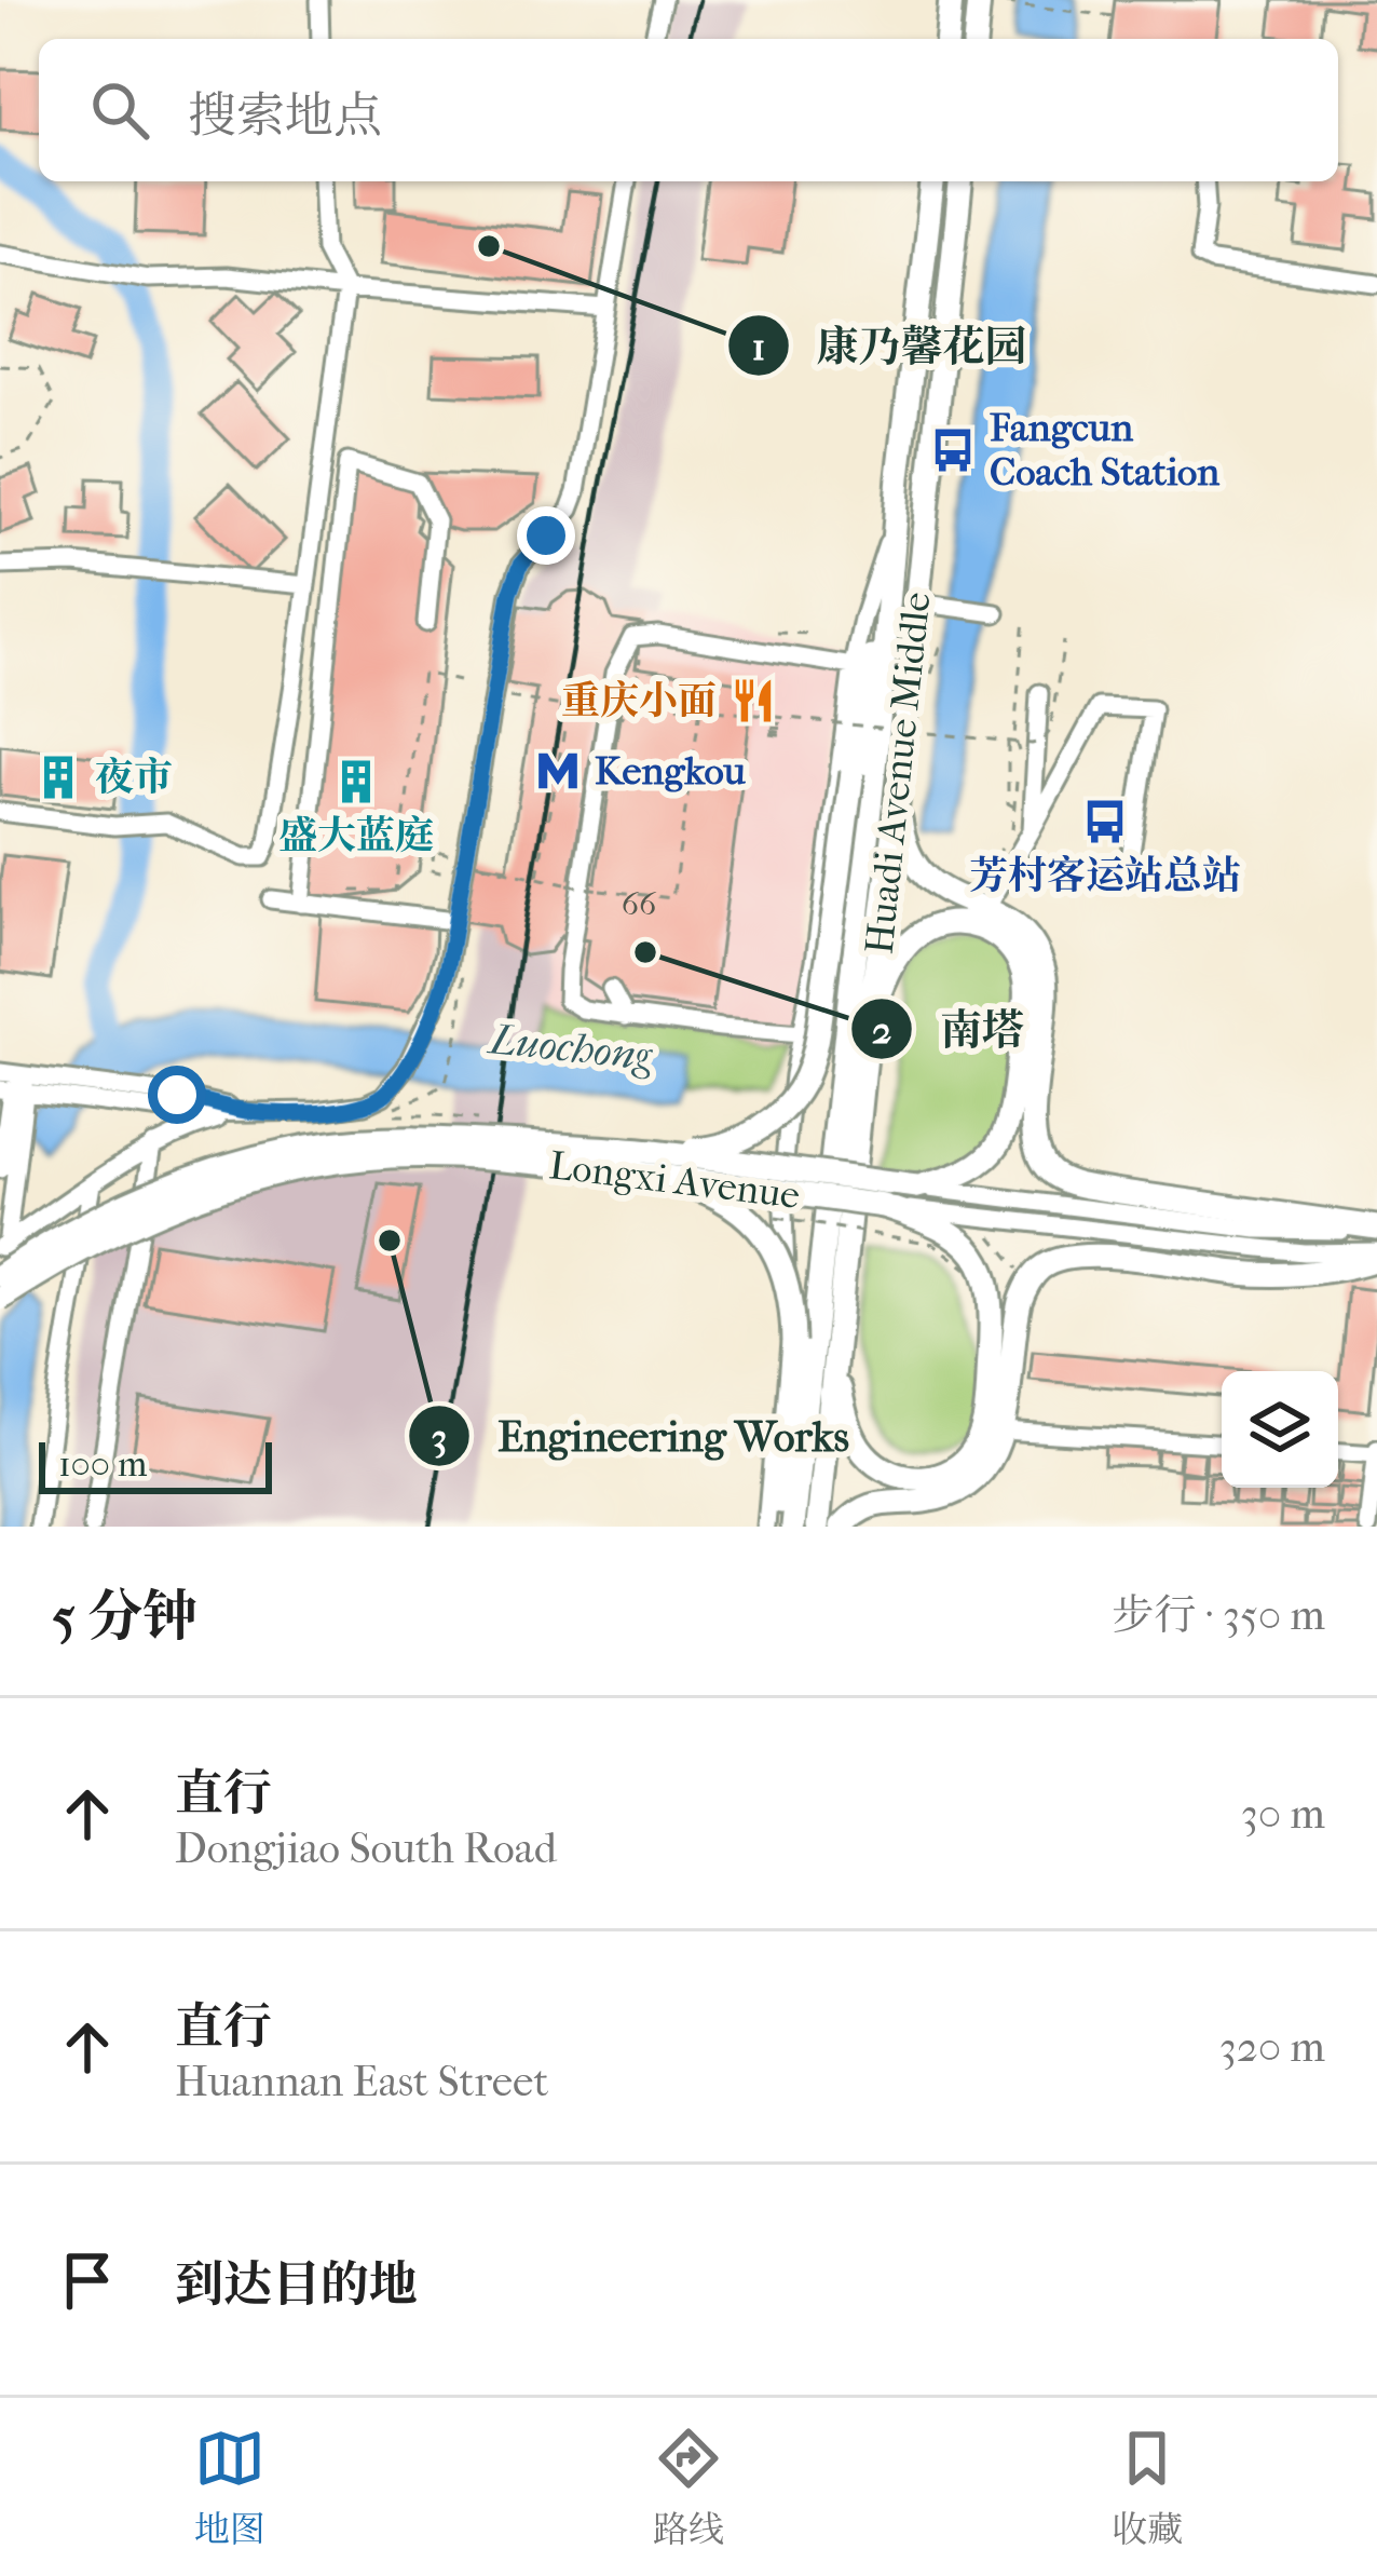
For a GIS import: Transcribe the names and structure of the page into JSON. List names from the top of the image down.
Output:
{
  "streets": {
    "main road": ["Huadi Avenue Middle", "Longxi Avenue"]
  },
  "water": ["Luochong"],
  "places": {
    "other": ["康乃馨花园", "南塔", "Engineering Works"],
    "bus stop": ["Fangcun Coach Station", "芳村客运站总站"],
    "restaurant": ["重庆小面"],
    "metro station": ["Kengkou"],
    "building": ["夜市", "盛大蓝庭"]
  },
  "house_numbers": ["66"],
  "scale_bar": "100 m",
  "page": {
    "search": "搜索地点",
    "scale": "100 m",
    "heading": ["5 分钟", "步行 · 350 m"],
    "list": [
      ["直行", "Dongjiao South Road", "30 m"],
      ["直行", "Huannan East Street", "320 m"],
      "到达目的地"
    ],
    "nav": ["地图", "路线", "收藏"]
  }
}
